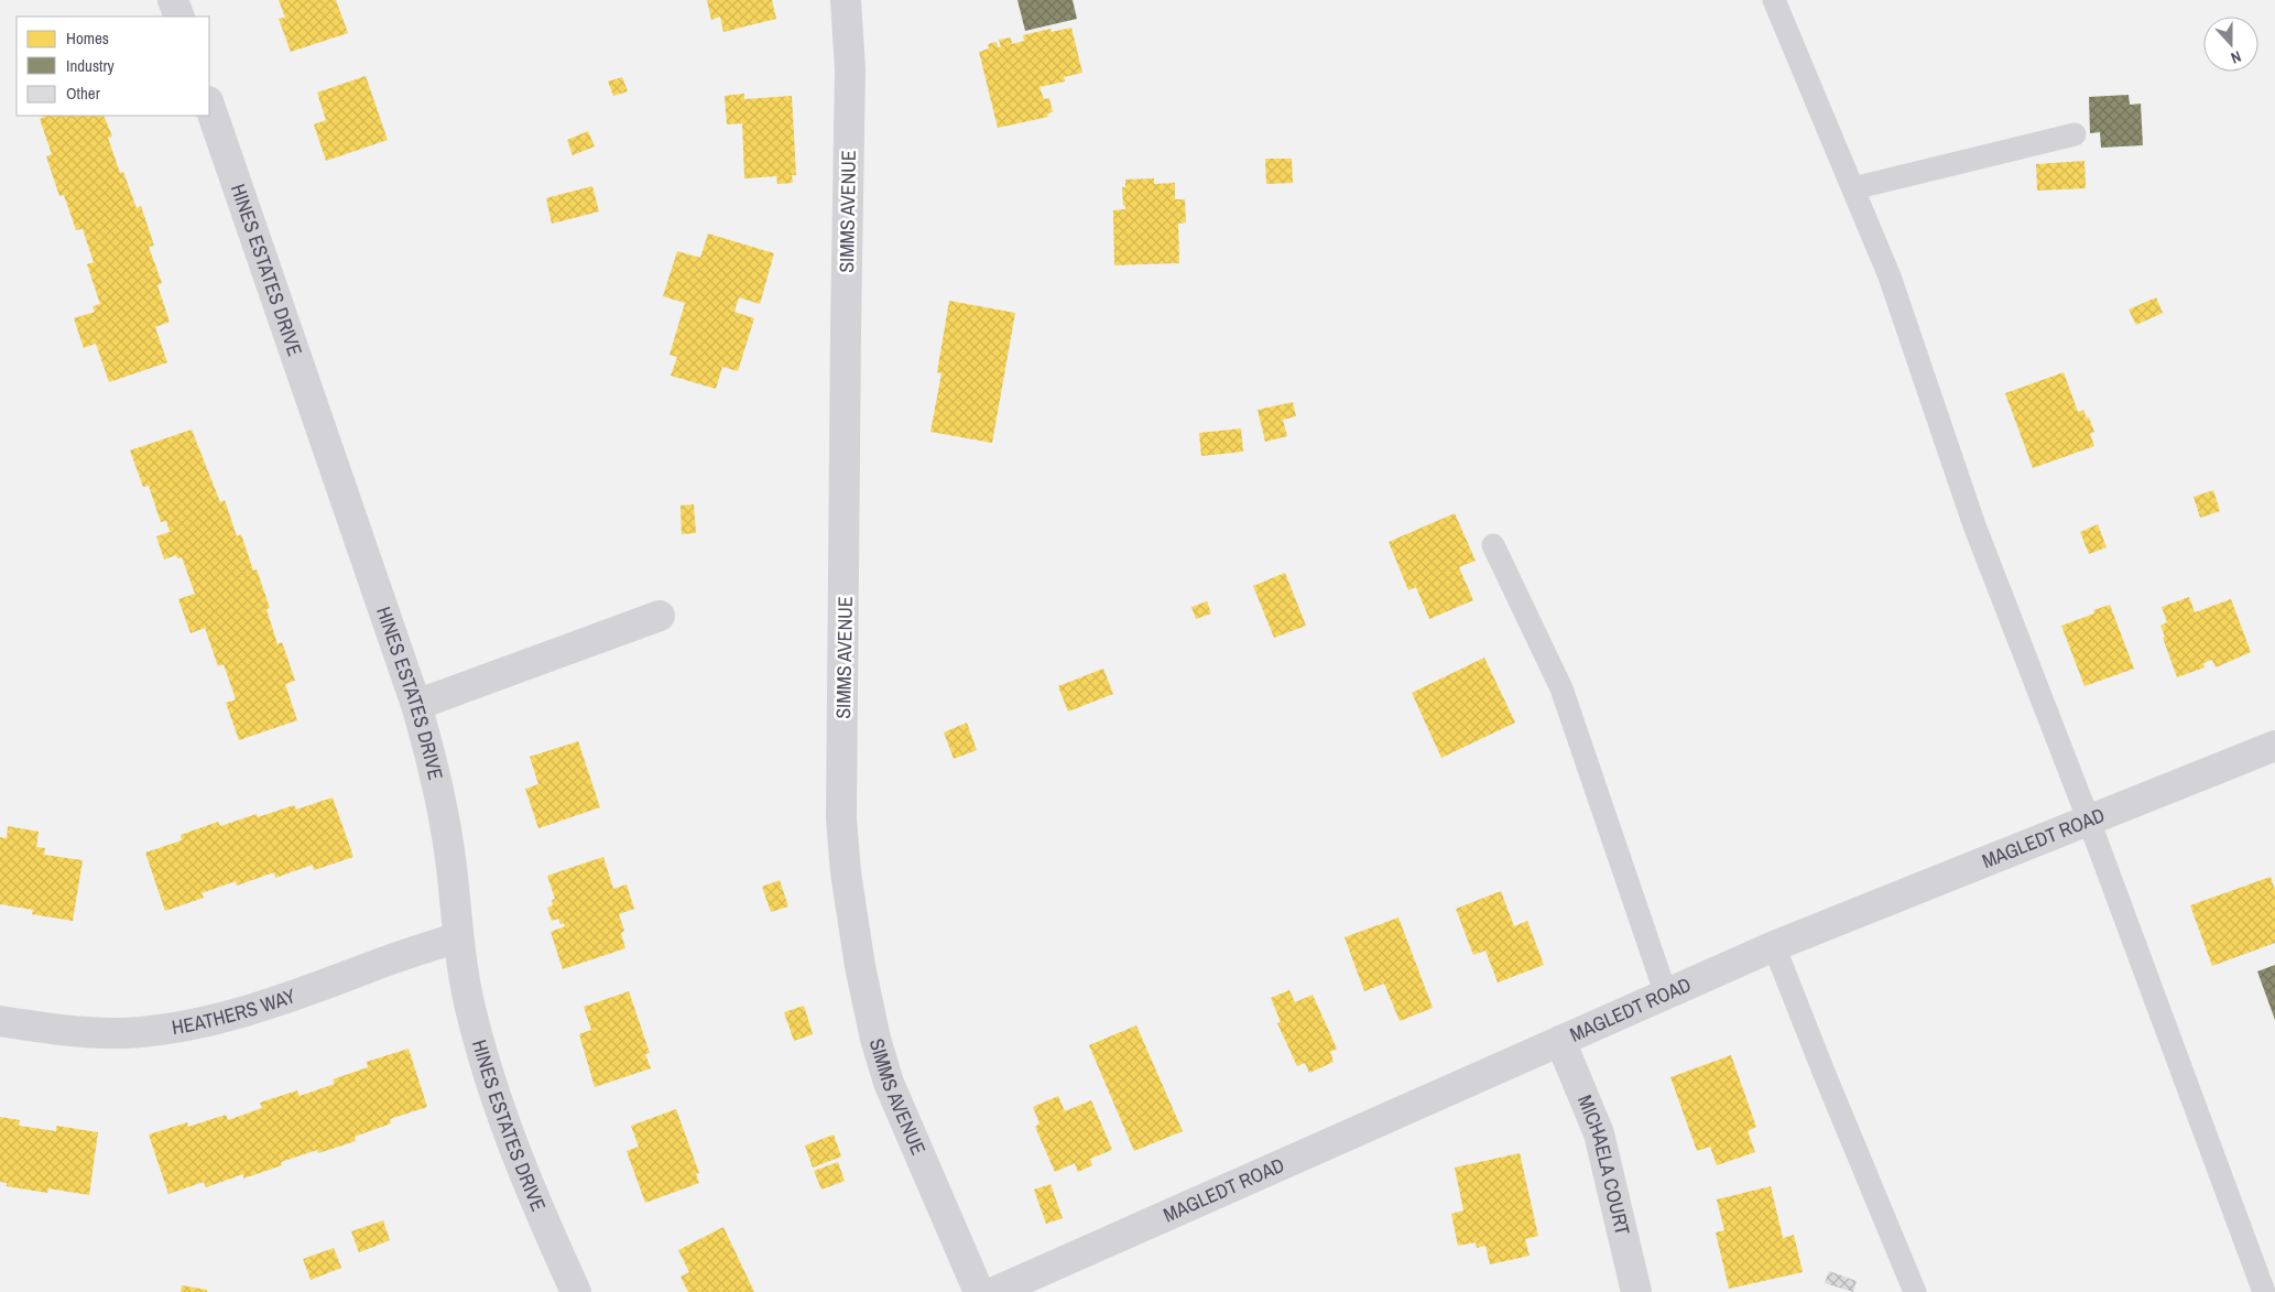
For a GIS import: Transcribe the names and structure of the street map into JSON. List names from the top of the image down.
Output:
{
  "streets": {
    "street": [
      "SIMMS AVENUE",
      "HINES ESTATES DRIVE",
      "MAGLEDT ROAD",
      "HEATHERS WAY",
      "MICHAELA COURT"
    ]
  },
  "crossings": [
    ["HINES ESTATES DRIVE", "HEATHERS WAY"],
    ["MAGLEDT ROAD", "MICHAELA COURT"]
  ],
  "legend": ["Homes", "Industry", "Other"],
  "north": "bottom"
}
